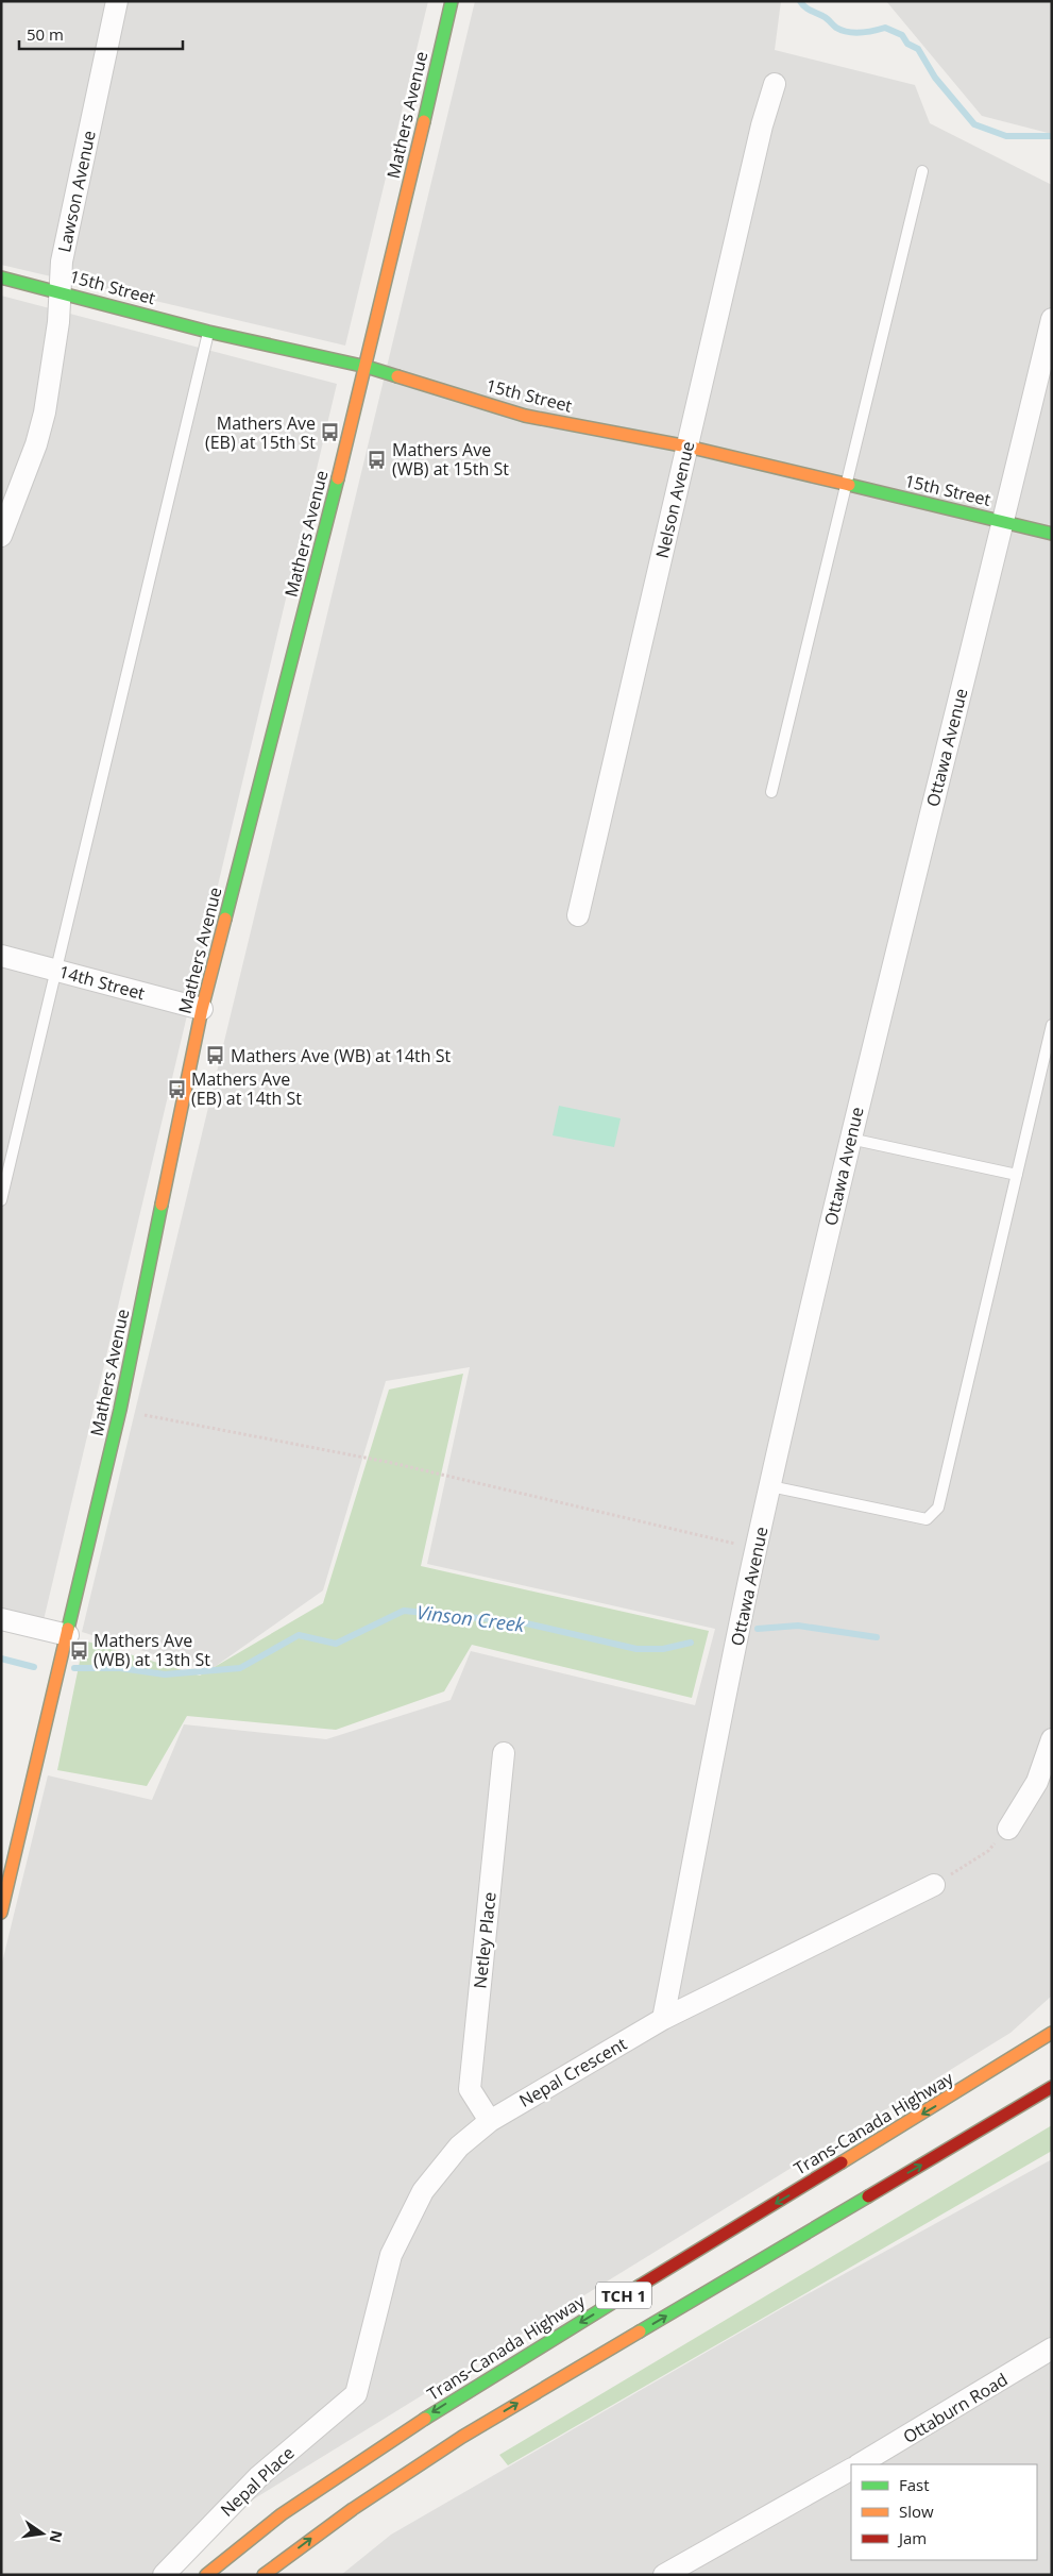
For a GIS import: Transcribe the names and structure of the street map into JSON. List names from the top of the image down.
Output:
{
  "streets": {
    "main road": [
      "Mathers Avenue",
      "15th Street",
      "Trans-Canada Highway",
      "TCH 1"
    ],
    "street": [
      "Lawson Avenue",
      "Nelson Avenue",
      "Ottawa Avenue",
      "14th Street",
      "Netley Place",
      "Nepal Crescent",
      "Ottaburn Road",
      "Nepal Place"
    ]
  },
  "crossings": [
    ["Mathers Avenue", "15th Street"],
    ["Mathers Avenue", "14th Street"],
    ["Lawson Avenue", "15th Street"],
    ["15th Street", "Nelson Avenue"],
    ["15th Street", "Ottawa Avenue"],
    ["Ottawa Avenue", "Nepal Crescent"],
    ["Netley Place", "Nepal Crescent"],
    ["Nepal Crescent", "Nepal Place"]
  ],
  "water": ["Vinson Creek"],
  "places": {
    "bus stop": [
      "Mathers Ave (EB) at 15th St",
      "Mathers Ave (WB) at 15th St",
      "Mathers Ave (WB) at 14th St",
      "Mathers Ave (EB) at 14th St",
      "Mathers Ave (WB) at 13th St"
    ]
  },
  "legend": ["Fast", "Slow", "Jam"],
  "scale_bar": "50 m",
  "north": "right"
}
